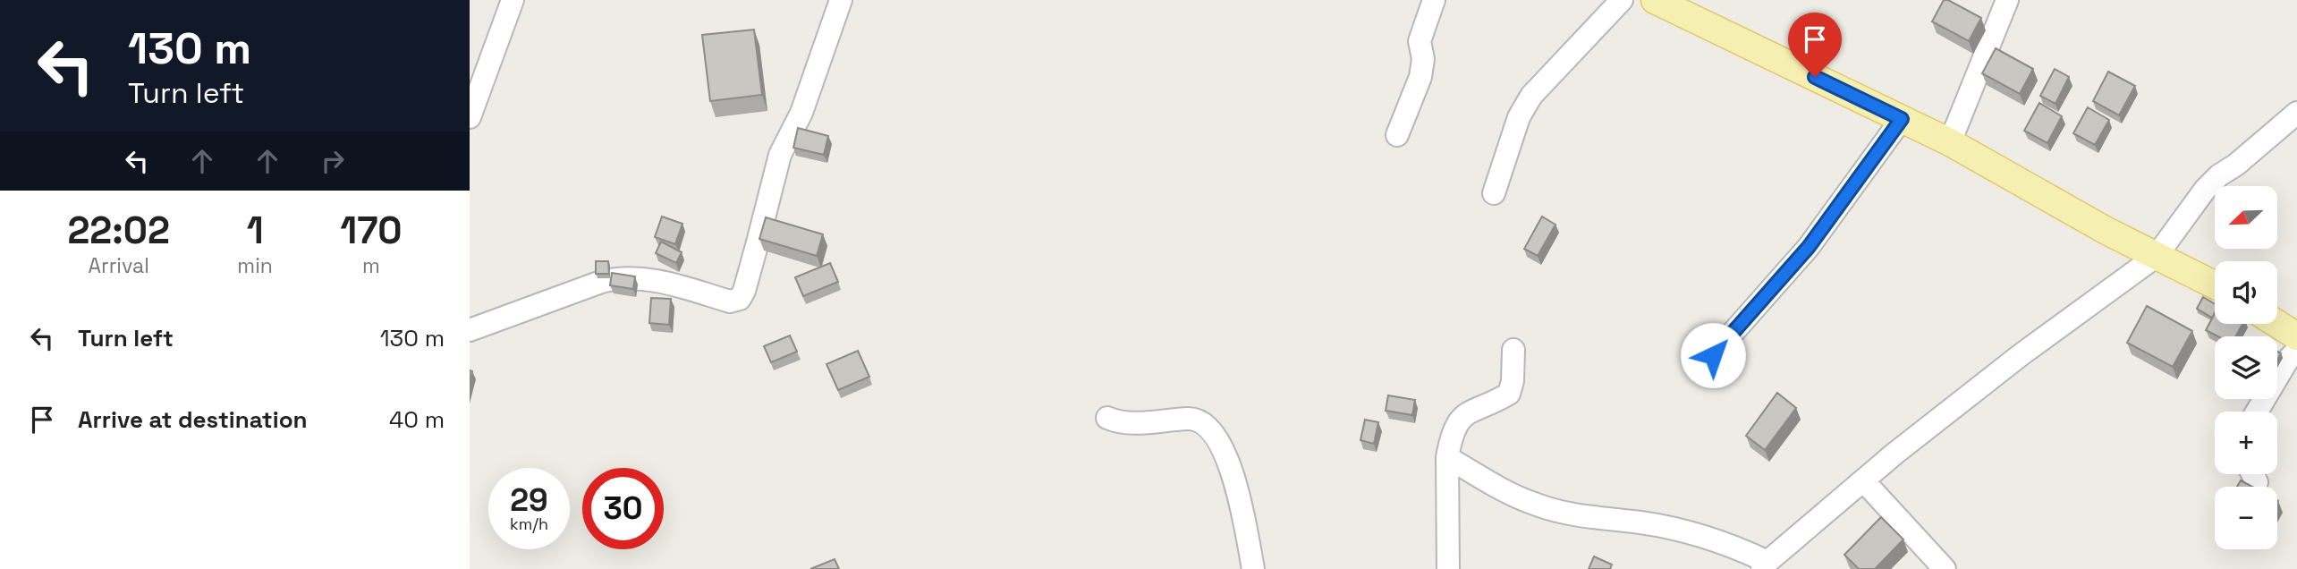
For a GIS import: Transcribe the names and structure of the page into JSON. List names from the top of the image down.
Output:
{
  "north": "bottom left",
  "page": {
    "turn": ["130 m", "Turn left"],
    "map_buttons": ["+", "−"],
    "eta": [
      "22:02",
      "Arrival",
      "1",
      "min",
      "170",
      "m"
    ],
    "list": [
      {
        "name": "Turn left",
        "value": "130 m"
      },
      {
        "name": "Arrive at destination",
        "value": "40 m"
      }
    ],
    "speed": "29 km/h",
    "limit": "30"
  }
}
